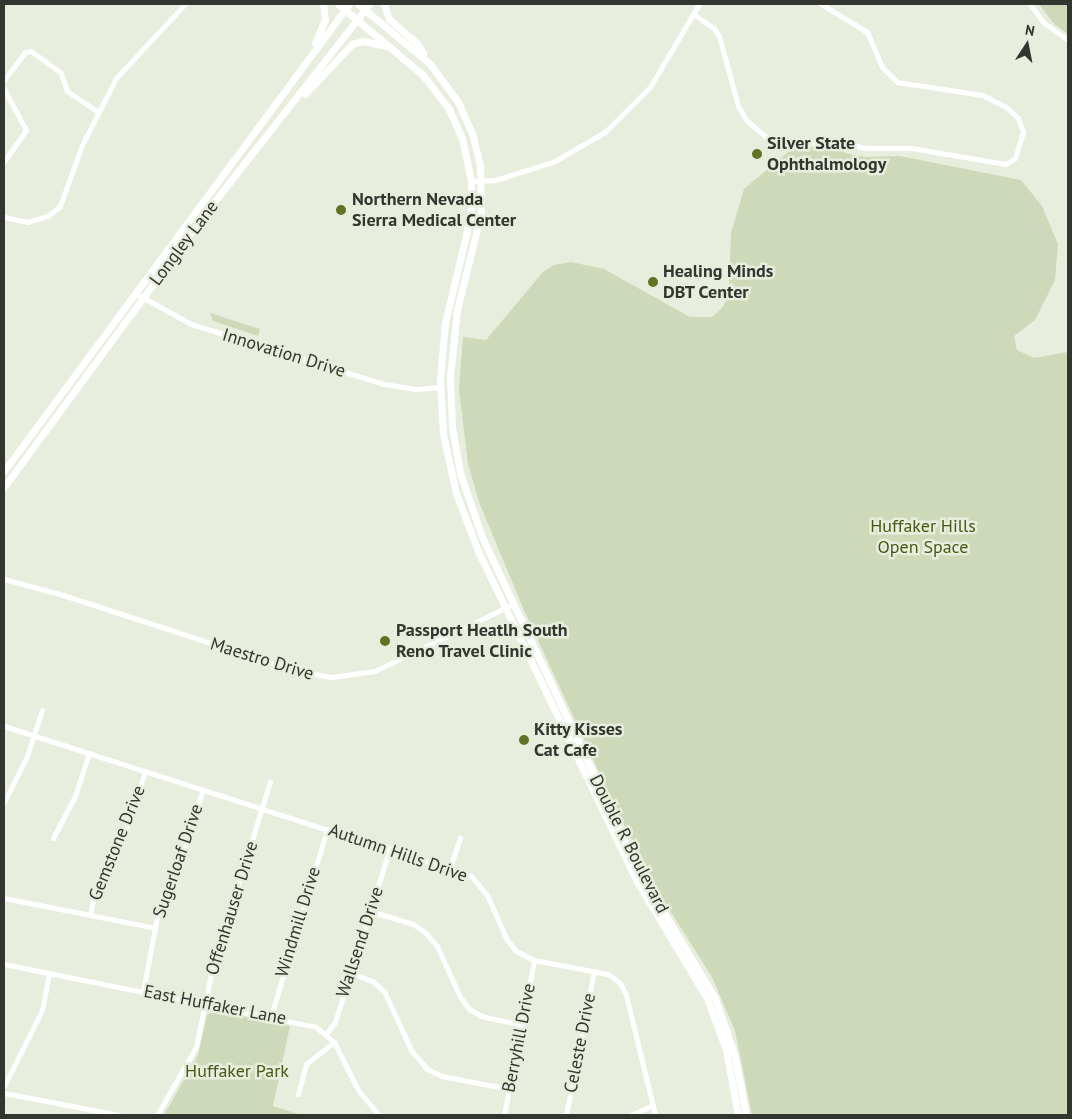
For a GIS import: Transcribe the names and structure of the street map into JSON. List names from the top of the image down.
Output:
{
  "streets": {
    "main road": ["Longley Lane", "Double R Boulevard"],
    "street": [
      "Innovation Drive",
      "Maestro Drive",
      "Gemstone Drive",
      "Autumn Hills Drive",
      "Sugerloaf Drive",
      "Offenhauser Drive",
      "Windmill Drive",
      "Wallsend Drive",
      "East Huffaker Lane",
      "Berryhill Drive",
      "Celeste Drive"
    ]
  },
  "crossings": [
    ["Longley Lane", "Innovation Drive"],
    ["Longley Lane", "Double R Boulevard"],
    ["Innovation Drive", "Double R Boulevard"],
    ["Maestro Drive", "Double R Boulevard"],
    ["Gemstone Drive", "Autumn Hills Drive"],
    ["Autumn Hills Drive", "Sugerloaf Drive"],
    ["Autumn Hills Drive", "Offenhauser Drive"],
    ["Autumn Hills Drive", "Windmill Drive"],
    ["Autumn Hills Drive", "Wallsend Drive"],
    ["Autumn Hills Drive", "Berryhill Drive"],
    ["Autumn Hills Drive", "Celeste Drive"],
    ["Sugerloaf Drive", "East Huffaker Lane"],
    ["Offenhauser Drive", "East Huffaker Lane"],
    ["Windmill Drive", "East Huffaker Lane"],
    ["Wallsend Drive", "East Huffaker Lane"]
  ],
  "parks": ["Huffaker Hills Open Space", "Huffaker Park"],
  "places": [
    "Silver State Ophthalmology",
    "Northern Nevada Sierra Medical Center",
    "Healing Minds DBT Center",
    "Passport Heatlh South Reno Travel Clinic",
    "Kitty Kisses Cat Cafe"
  ],
  "north": "top"
}
